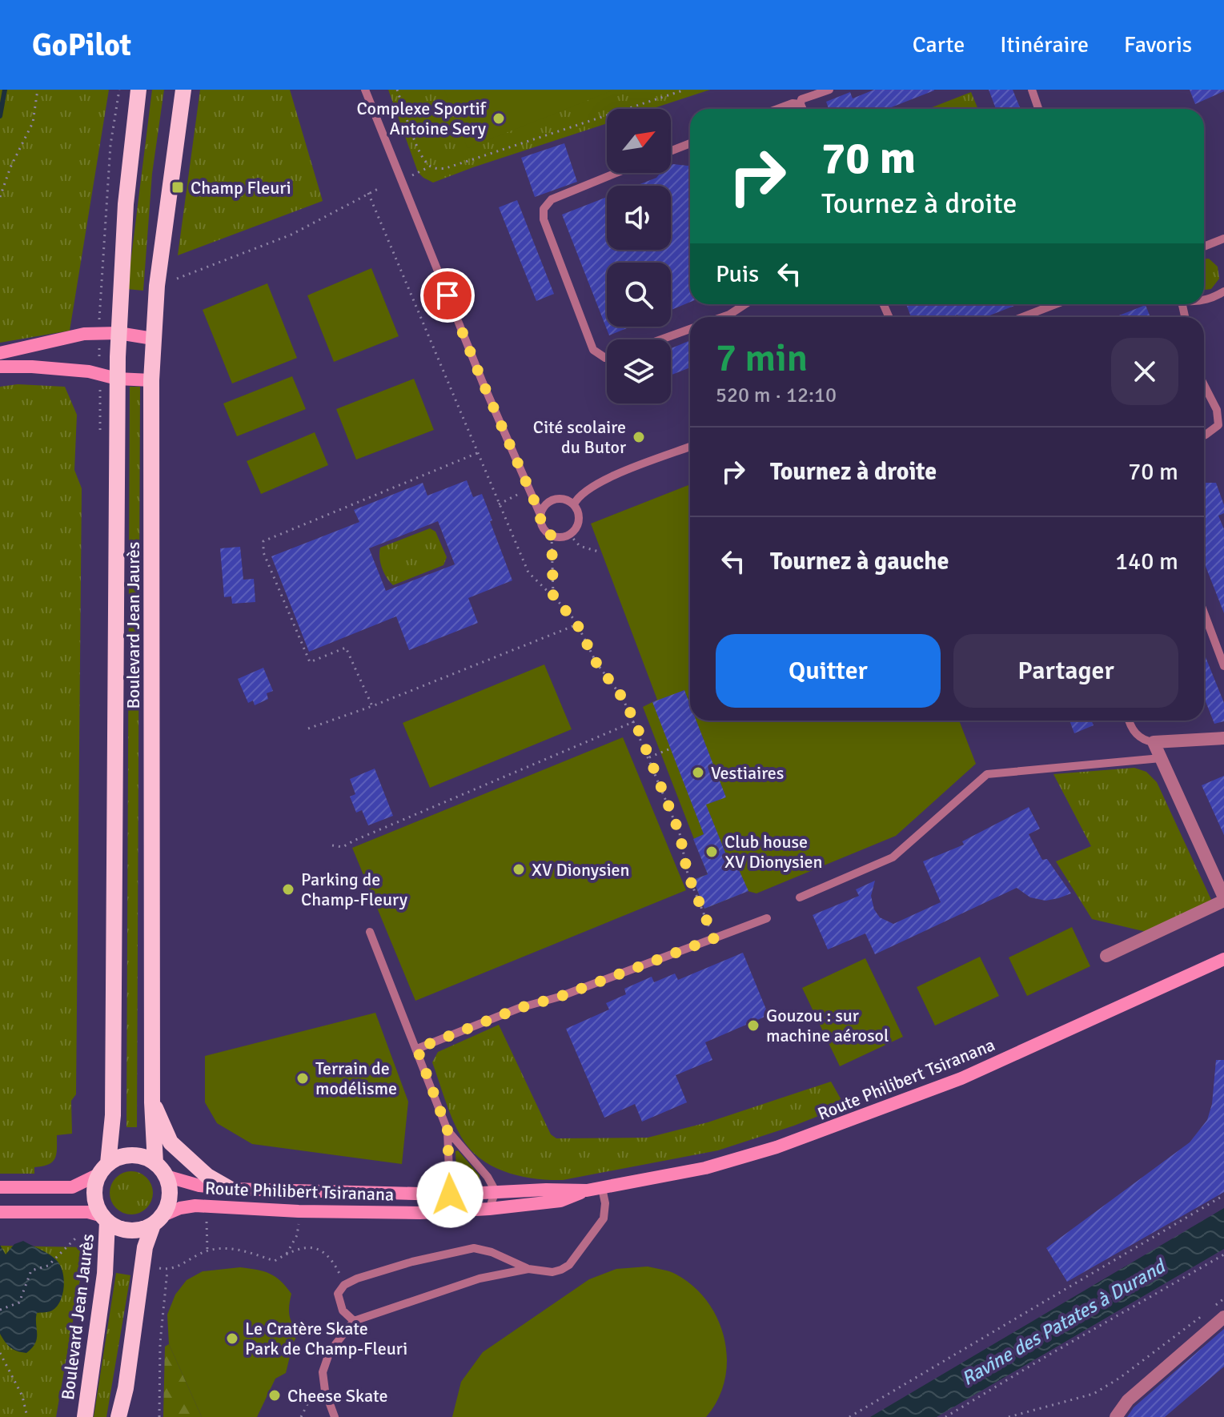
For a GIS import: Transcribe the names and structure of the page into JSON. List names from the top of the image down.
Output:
{
  "streets": {
    "main road": ["Boulevard Jean Jaurès", "Route Philibert Tsiranana"]
  },
  "crossings": [
    ["Boulevard Jean Jaurès", "Route Philibert Tsiranana"]
  ],
  "water": ["Ravine des Patates à Durand"],
  "places": {
    "other": [
      "Complexe Sportif Antoine Sery",
      "Cité scolaire du Butor",
      "Vestiaires",
      "Club house XV Dionysien",
      "XV Dionysien",
      "Parking de Champ-Fleury",
      "Gouzou : sur machine aérosol",
      "Terrain de modélisme",
      "Le Cratère Skate Park de Champ-Fleuri",
      "Cheese Skate"
    ],
    "transit": ["Champ Fleuri"]
  },
  "north": "top right",
  "page": {
    "header": "GoPilot",
    "nav": ["Carte", "Itinéraire", "Favoris"],
    "turn": ["70 m", "Tournez à droite"],
    "then": "Puis",
    "heading": ["7 min", "520 m · 12:10"],
    "list": [
      {
        "name": "Tournez à droite",
        "value": "70 m"
      },
      {
        "name": "Tournez à gauche",
        "value": "140 m"
      }
    ],
    "buttons": ["Quitter", "Partager"]
  }
}
